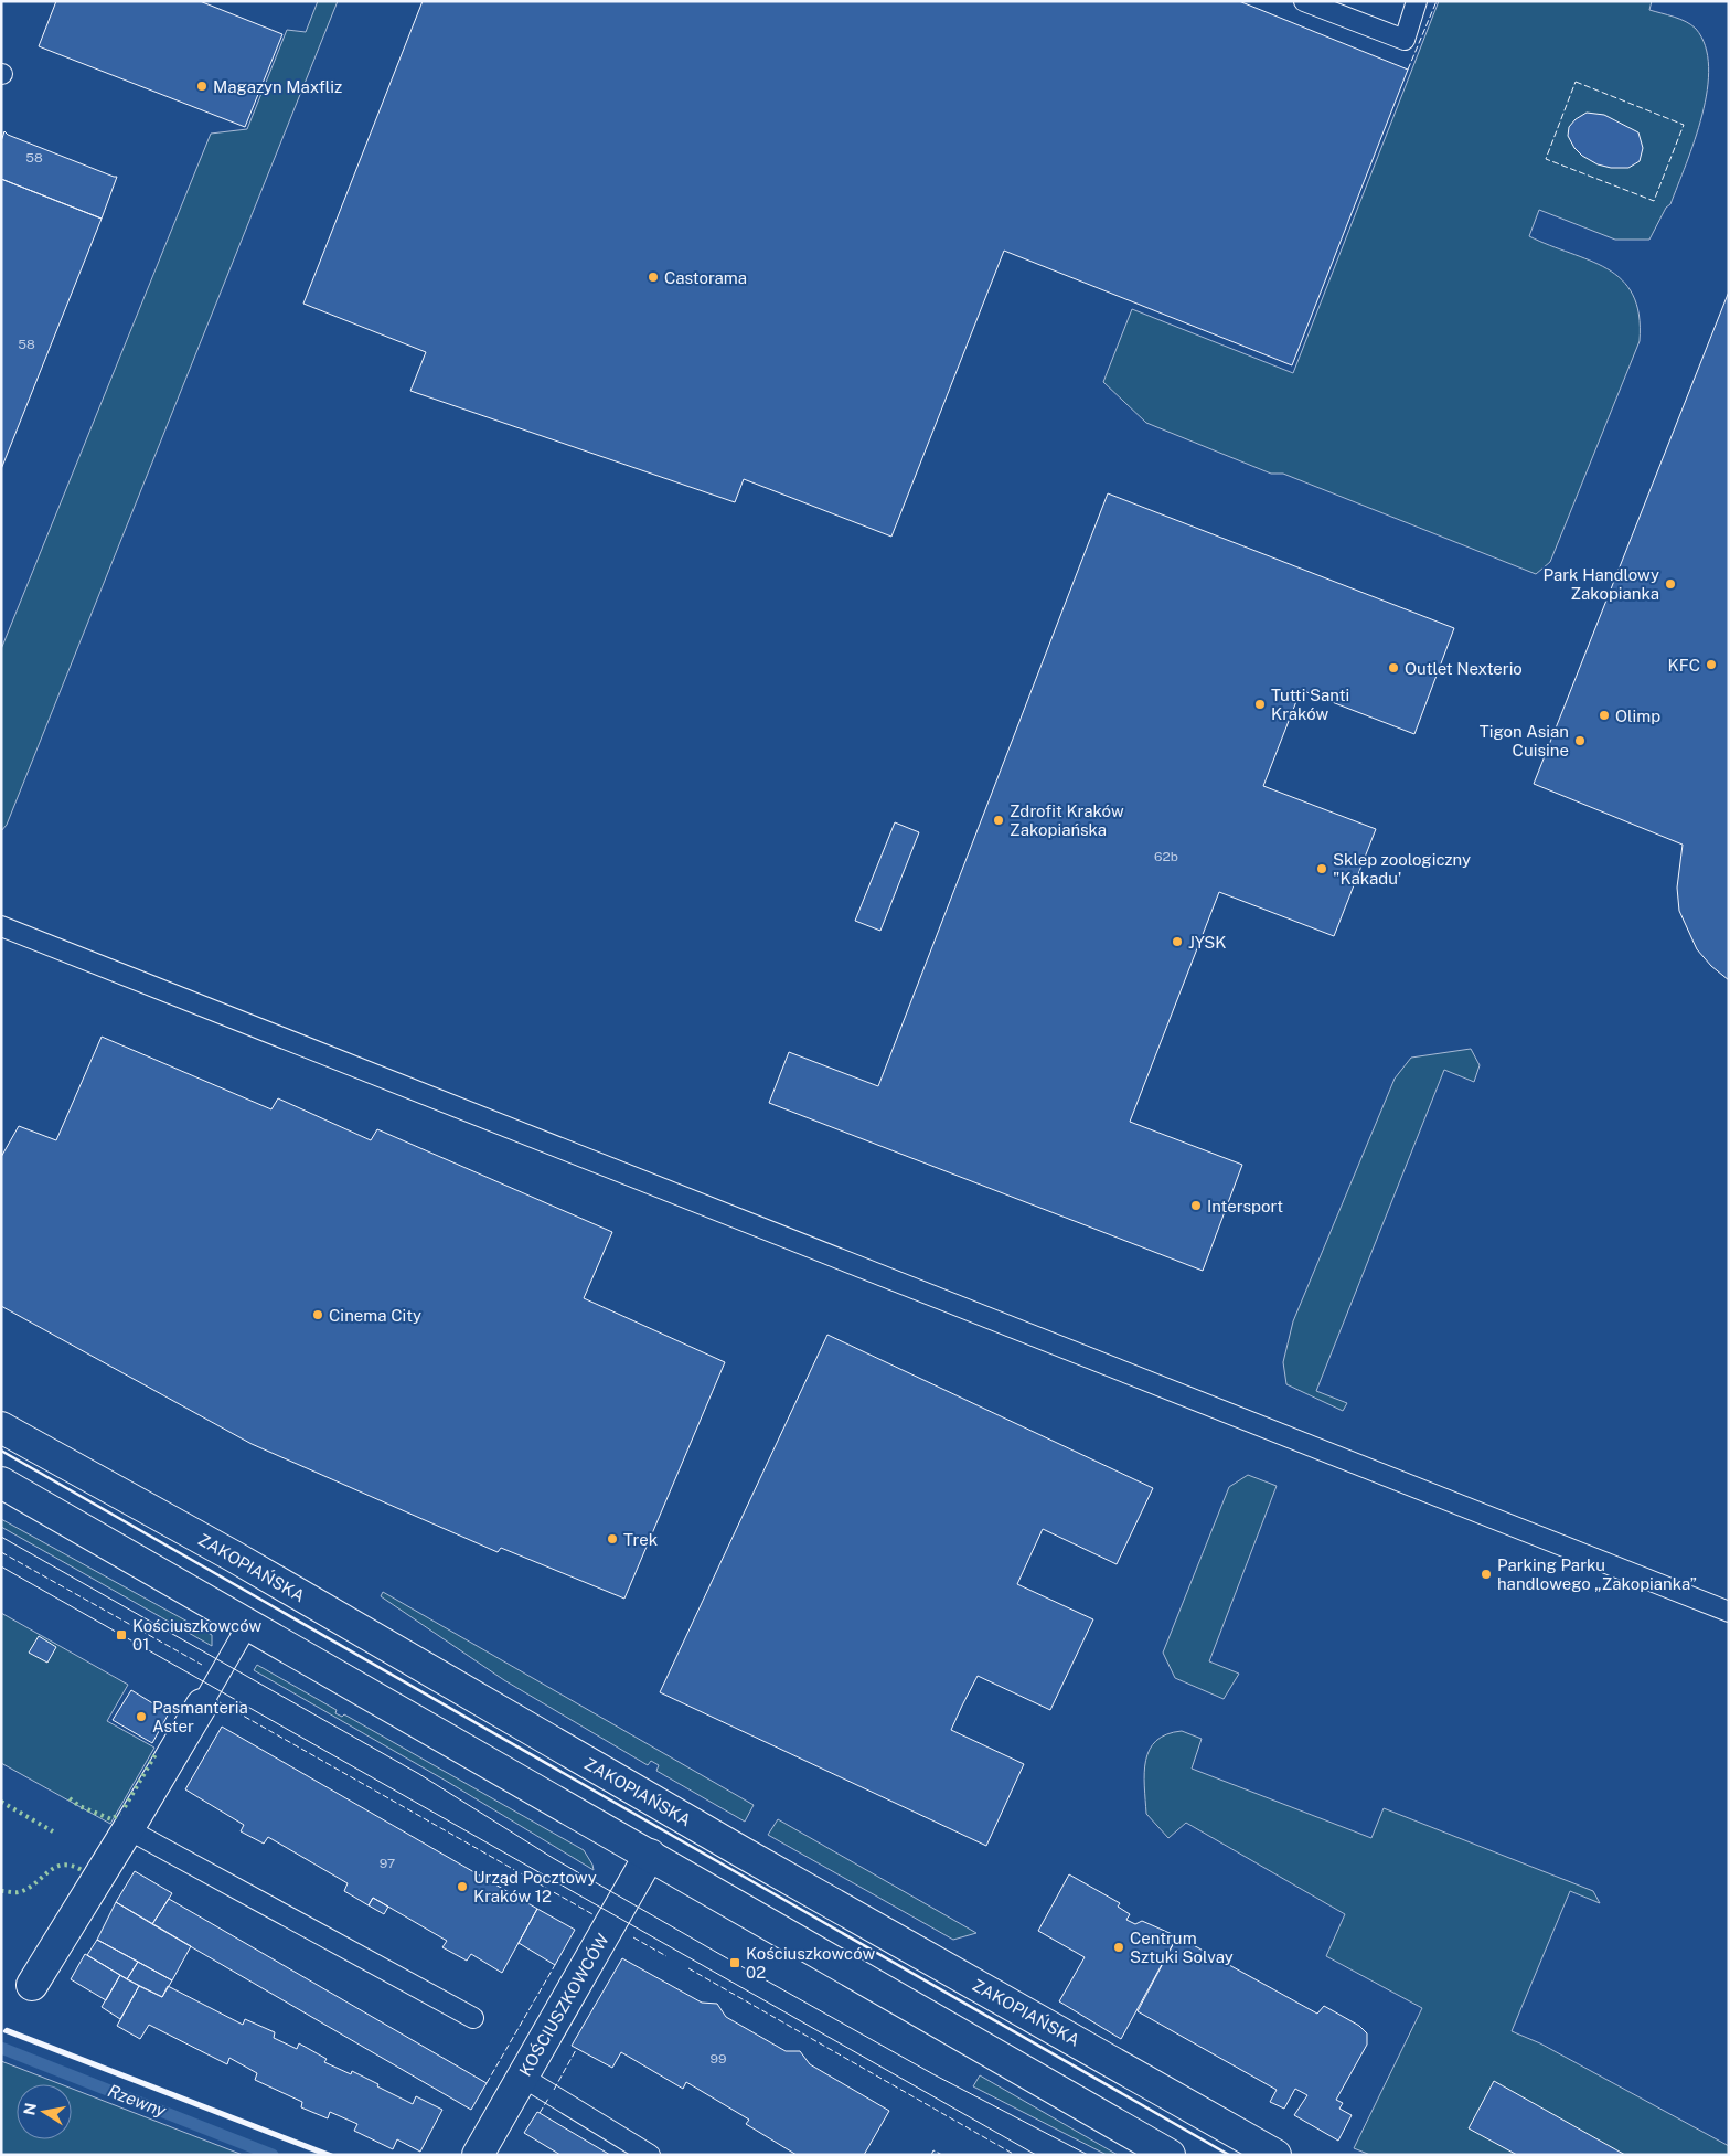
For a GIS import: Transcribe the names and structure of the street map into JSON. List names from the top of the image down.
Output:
{
  "streets": {
    "main road": ["ZAKOPIAŃSKA", "KOŚCIUSZKOWCÓW"]
  },
  "water": ["Rzewny"],
  "places": {
    "other": [
      "Magazyn Maxfliz",
      "Castorama",
      "Park Handlowy Zakopianka",
      "KFC",
      "Outlet Nexterio",
      "Tutti Santi Kraków",
      "Olimp",
      "Tigon Asian Cuisine",
      "Zdrofit Kraków Zakopiańska",
      "Sklep zoologiczny \"Kakadu'",
      "JYSK",
      "Intersport",
      "Cinema City",
      "Trek",
      "Parking Parku handlowego „Zakopianka”",
      "Pasmanteria Aster",
      "Urząd Pocztowy Kraków 12",
      "Centrum Sztuki Solvay"
    ],
    "transit": ["Kościuszkowców 01", "Kościuszkowców 02"]
  },
  "house_numbers": [
    "58",
    "58",
    "62b",
    "97",
    "99"
  ],
  "north": "left"
}
